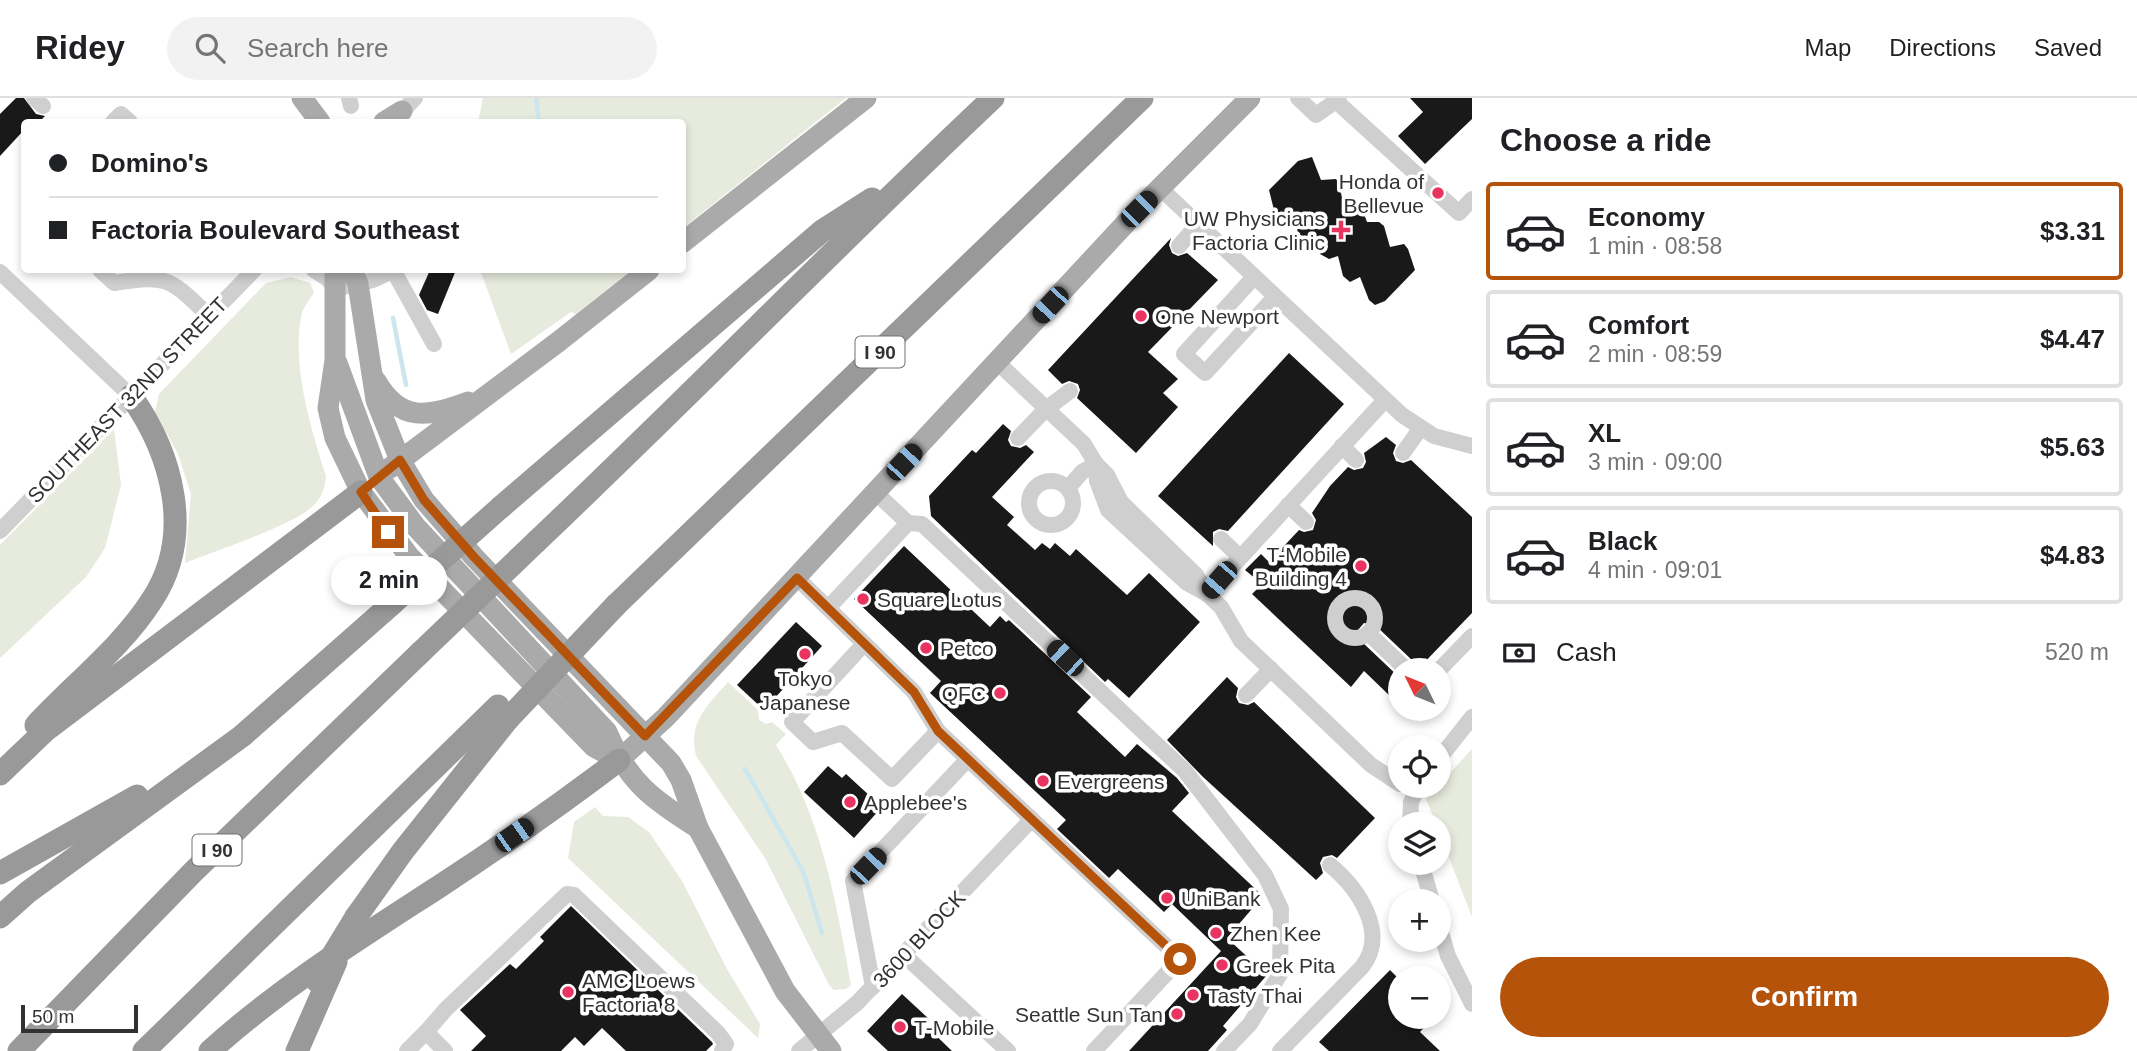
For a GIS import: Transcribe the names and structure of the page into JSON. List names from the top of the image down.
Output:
{
  "streets": {
    "highway": ["I 90"],
    "street": ["SOUTHEAST 32ND STREET", "3600 BLOCK"]
  },
  "places": {
    "other": [
      "Honda of Bellevue",
      "One Newport",
      "T-Mobile Building 4",
      "Square Lotus",
      "Petco",
      "Tokyo Japanese",
      "QFC",
      "Evergreens",
      "Applebee's",
      "UniBank",
      "Zhen Kee",
      "Greek Pita",
      "AMC Loews Factoria 8",
      "Tasty Thai",
      "Seattle Sun Tan",
      "T-Mobile"
    ],
    "health": ["UW Physicians Factoria Clinic"]
  },
  "scale_bar": "50 m",
  "north": "top left",
  "page": {
    "header": "Ridey",
    "search": "Search here",
    "nav": ["Map", "Directions", "Saved"],
    "heading": "Choose a ride",
    "banner": ["Domino's", "Factoria Boulevard Southeast"],
    "list": [
      {
        "name": "Economy",
        "note": "1 min · 08:58",
        "value": "$3.31"
      },
      {
        "name": "Comfort",
        "note": "2 min · 08:59",
        "value": "$4.47"
      },
      {
        "name": "XL",
        "note": "3 min · 09:00",
        "value": "$5.63"
      },
      {
        "name": "Black",
        "note": "4 min · 09:01",
        "value": "$4.83"
      }
    ],
    "bubble": "2 min",
    "pay": ["Cash", "520 m"],
    "map_buttons": ["+", "−"],
    "buttons": "Confirm",
    "scale": "50 m"
  }
}
